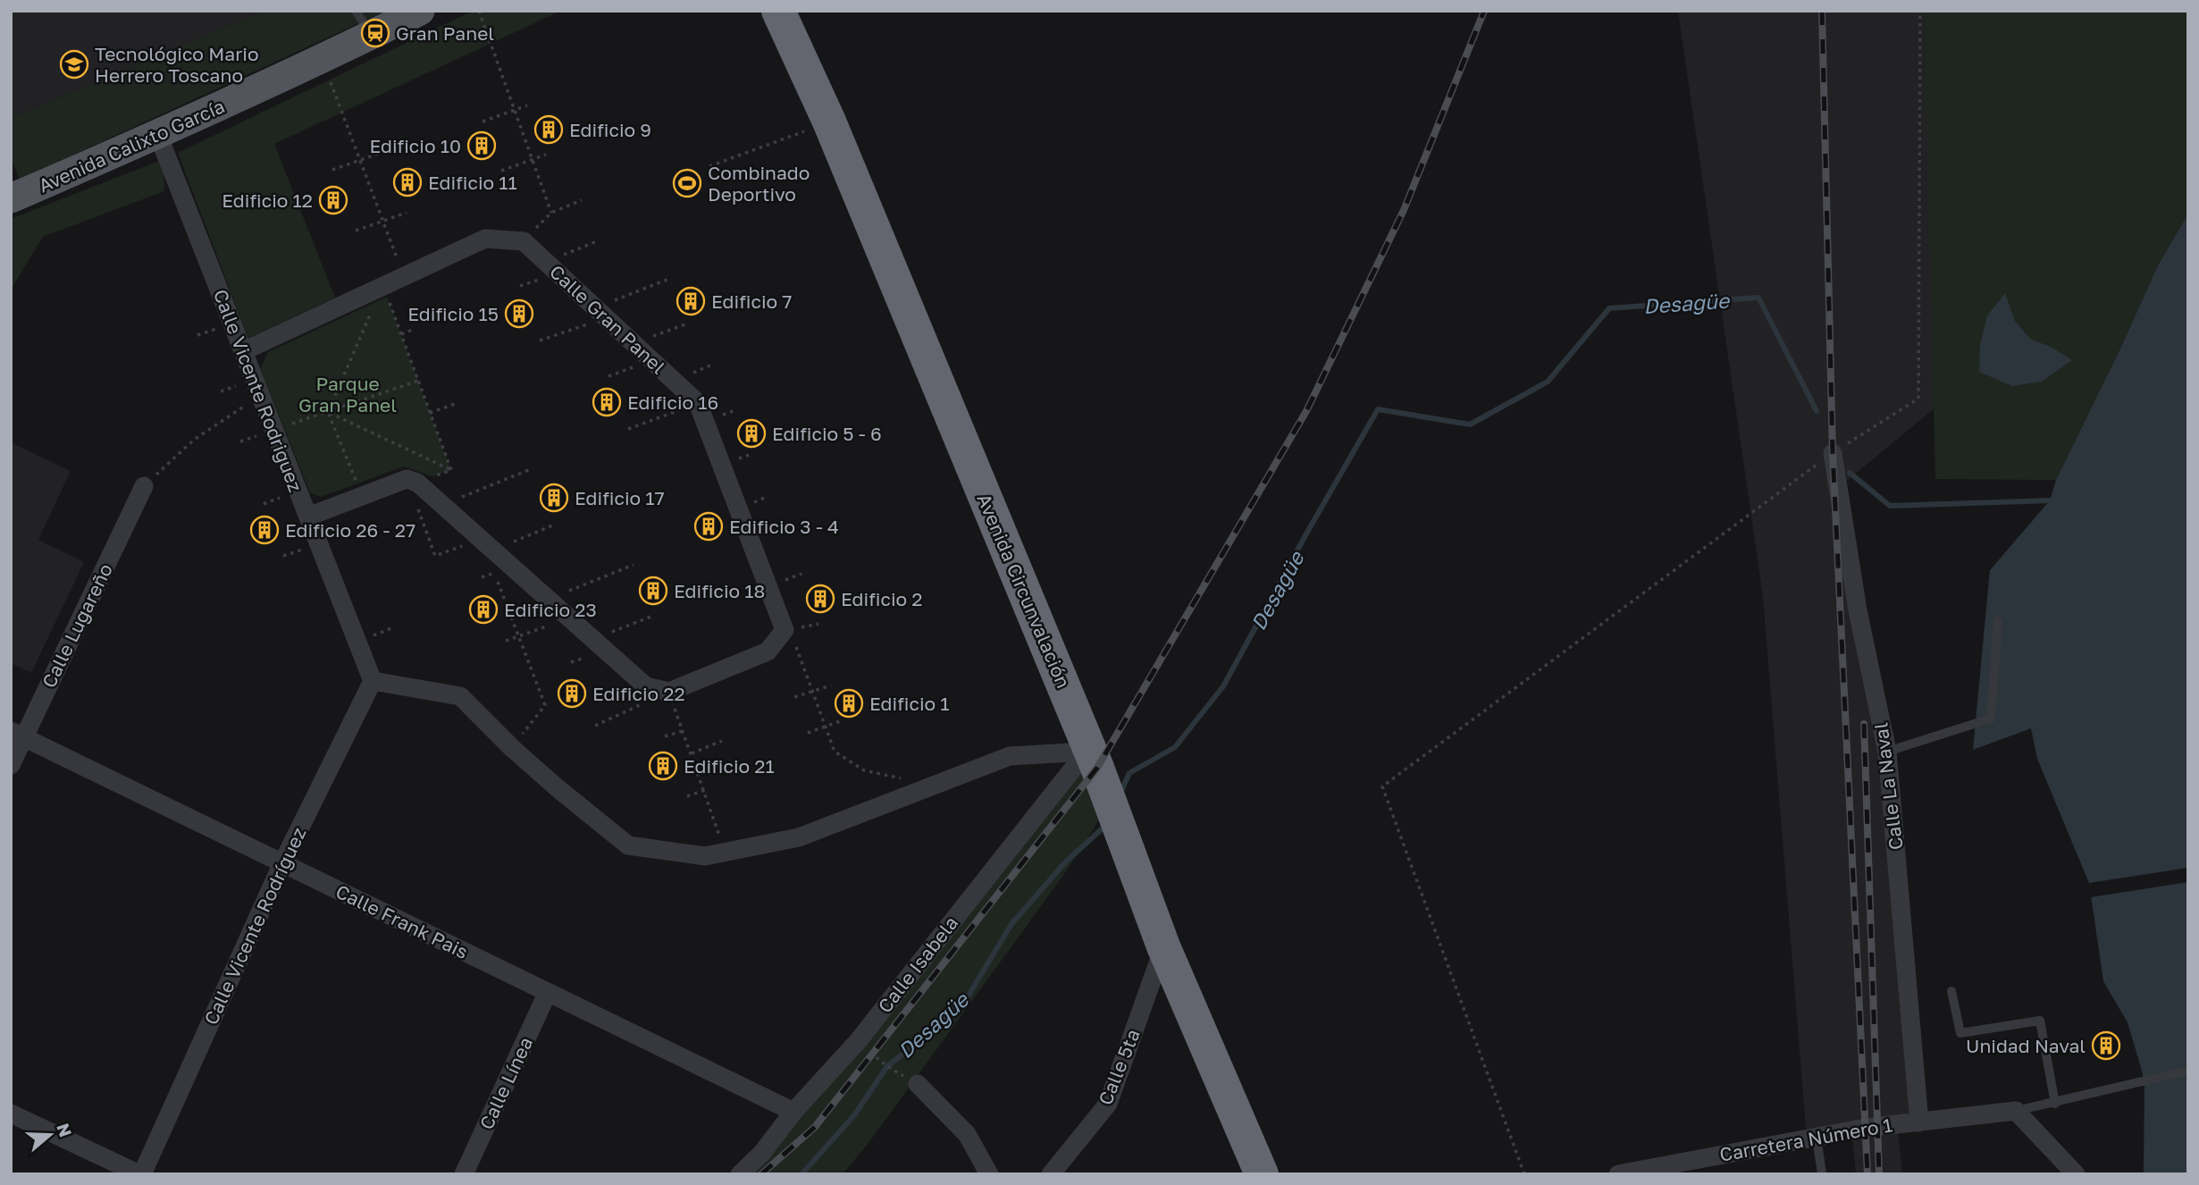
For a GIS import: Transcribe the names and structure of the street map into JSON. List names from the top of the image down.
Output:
{
  "streets": {
    "highway": ["Avenida Circunvalación"],
    "main road": ["Avenida Calixto García"],
    "street": [
      "Calle Gran Panel",
      "Calle Vicente Rodriguez",
      "Calle Lugareño",
      "Calle La Naval",
      "Calle Frank Pais",
      "Calle Vicente Rodríguez",
      "Calle Isabela",
      "Calle 5ta",
      "Calle Línea",
      "Carretera Número 1"
    ]
  },
  "crossings": [
    ["Avenida Calixto García", "Calle Vicente Rodriguez"],
    ["Calle Vicente Rodriguez", "Calle Vicente Rodríguez"],
    ["Avenida Circunvalación", "Calle Isabela"],
    ["Avenida Circunvalación", "Calle 5ta"],
    ["Calle Lugareño", "Calle Frank Pais"],
    ["Calle La Naval", "Carretera Número 1"],
    ["Calle Frank Pais", "Calle Vicente Rodríguez"],
    ["Calle Frank Pais", "Calle Isabela"],
    ["Calle Frank Pais", "Calle Línea"]
  ],
  "water": ["Desagüe"],
  "parks": ["Parque Gran Panel"],
  "places": {
    "station": ["Gran Panel"],
    "school or university": ["Tecnológico Mario Herrero Toscano"],
    "building": [
      "Edificio 9",
      "Edificio 10",
      "Edificio 11",
      "Edificio 12",
      "Edificio 7",
      "Edificio 15",
      "Edificio 16",
      "Edificio 5 - 6",
      "Edificio 17",
      "Edificio 3 - 4",
      "Edificio 26 - 27",
      "Edificio 18",
      "Edificio 2",
      "Edificio 23",
      "Edificio 22",
      "Edificio 1",
      "Edificio 21",
      "Unidad Naval"
    ],
    "sports": ["Combinado Deportivo"]
  },
  "north": "right"
}
